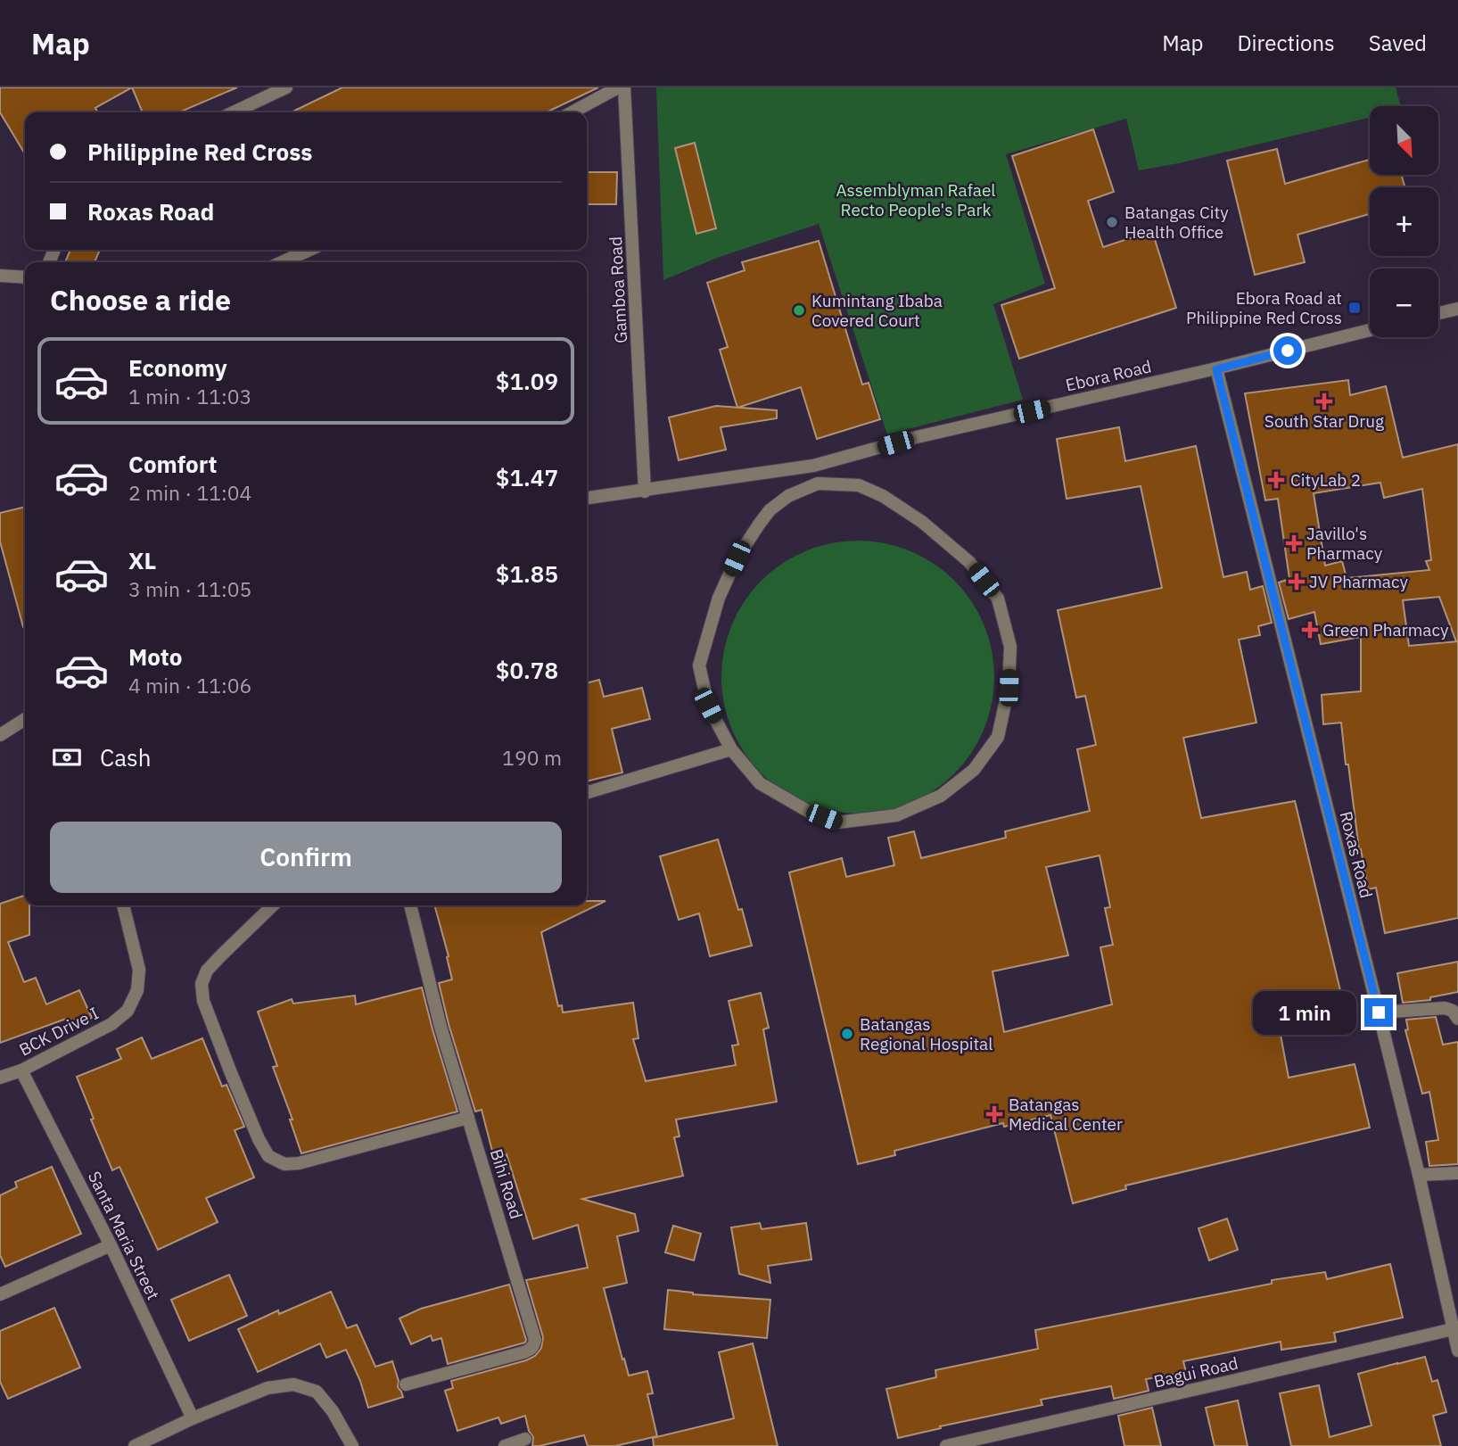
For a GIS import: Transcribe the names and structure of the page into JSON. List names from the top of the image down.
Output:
{
  "streets": {
    "street": [
      "Gamboa Road",
      "Ebora Road",
      "Roxas Road",
      "BCK Drive I",
      "Bihi Road",
      "Santa Maria Street",
      "Bagui Road"
    ]
  },
  "crossings": [
    ["Gamboa Road", "Ebora Road"],
    ["Ebora Road", "Roxas Road"],
    ["Roxas Road", "Bagui Road"],
    ["BCK Drive I", "Santa Maria Street"]
  ],
  "parks": ["Assemblyman Rafael Recto People's Park"],
  "places": {
    "other": ["Batangas City Health Office", "Kumintang Ibaba Covered Court", "Batangas Regional Hospital"],
    "transit": ["Ebora Road at Philippine Red Cross"],
    "health": [
      "South Star Drug",
      "CityLab 2",
      "Javillo's Pharmacy",
      "JV Pharmacy",
      "Green Pharmacy",
      "Batangas Medical Center"
    ]
  },
  "north": "bottom right",
  "page": {
    "header": "Map",
    "nav": ["Map", "Directions", "Saved"],
    "map_buttons": ["+", "−"],
    "banner": ["Philippine Red Cross", "Roxas Road"],
    "heading": "Choose a ride",
    "list": [
      {
        "name": "Economy",
        "note": "1 min · 11:03",
        "value": "$1.09"
      },
      {
        "name": "Comfort",
        "note": "2 min · 11:04",
        "value": "$1.47"
      },
      {
        "name": "XL",
        "note": "3 min · 11:05",
        "value": "$1.85"
      },
      {
        "name": "Moto",
        "note": "4 min · 11:06",
        "value": "$0.78"
      }
    ],
    "pay": ["Cash", "190 m"],
    "buttons": "Confirm",
    "bubble": "1 min"
  }
}
